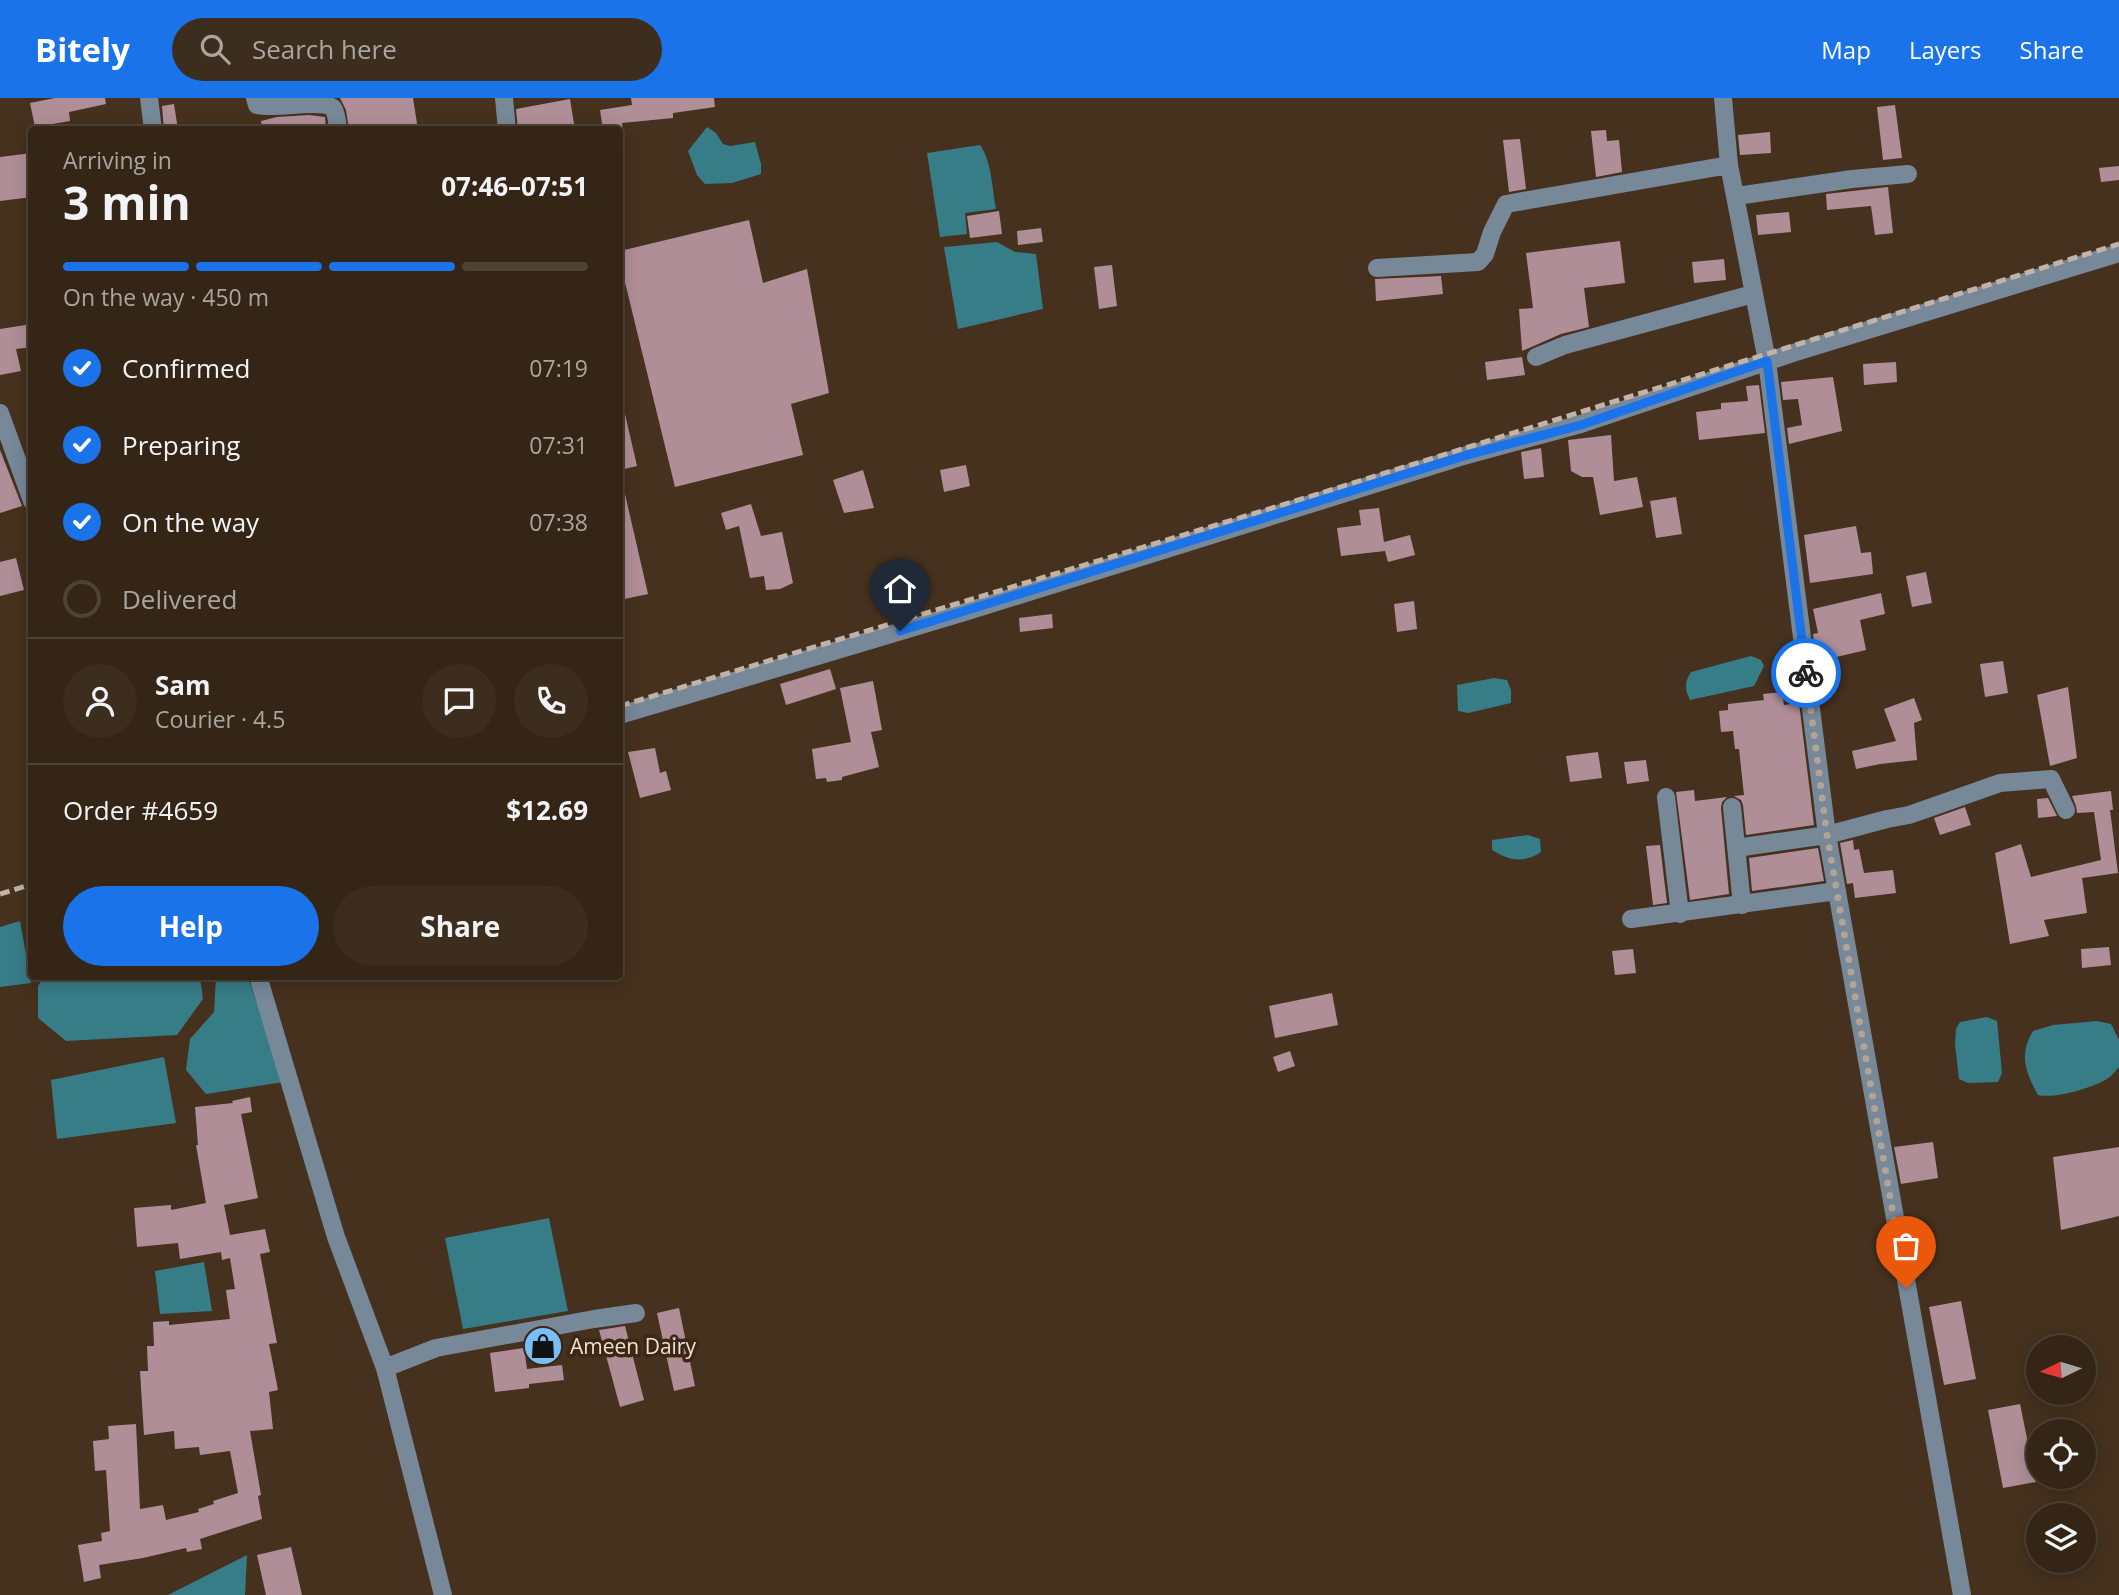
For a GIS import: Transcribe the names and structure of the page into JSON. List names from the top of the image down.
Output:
{
  "places": {
    "shop": ["Ameen Dairy"]
  },
  "north": "left",
  "page": {
    "header": "Bitely",
    "search": "Search here",
    "nav": ["Map", "Layers", "Share"],
    "heading": ["3 min", "Arriving in", "07:46–07:51"],
    "panel": [
      "Sam",
      "Courier · 4.5",
      "Order #4659",
      "$12.69"
    ],
    "bar": "On the way · 450 m",
    "list": [
      ["Confirmed", "07:19"],
      ["Preparing", "07:31"],
      ["On the way", "07:38"],
      "Delivered"
    ],
    "buttons": ["Help", "Share"]
  }
}
